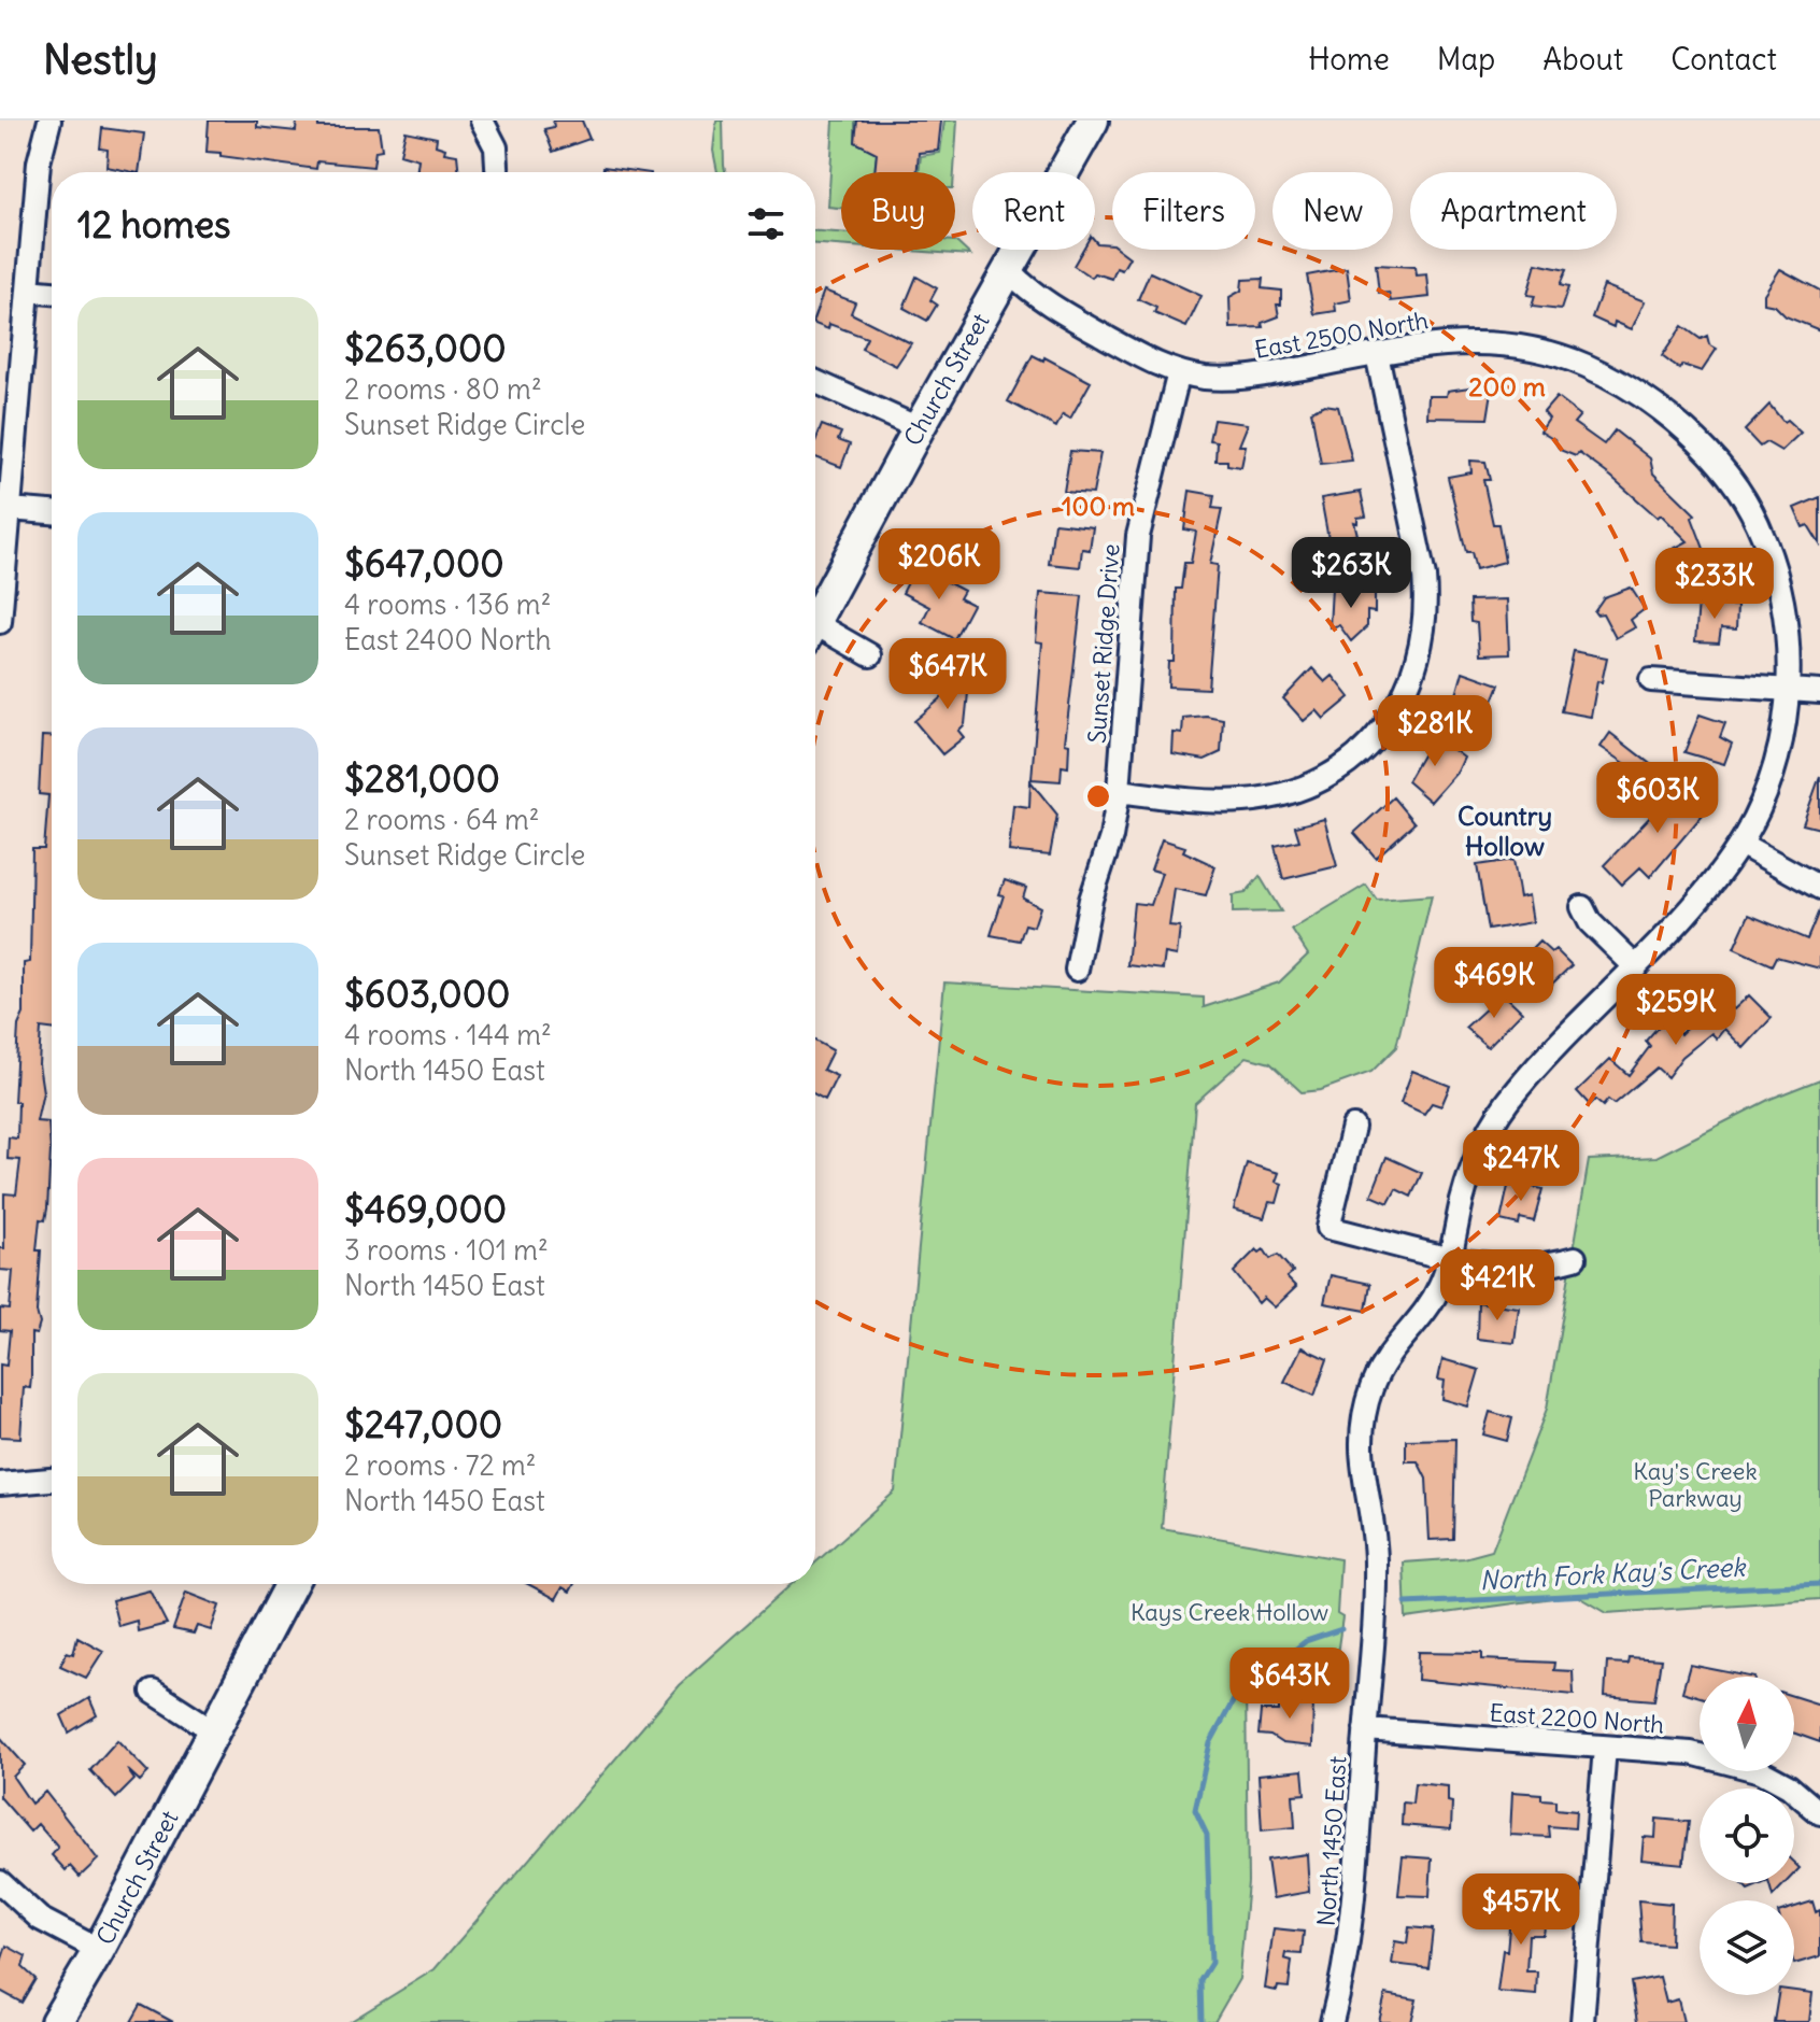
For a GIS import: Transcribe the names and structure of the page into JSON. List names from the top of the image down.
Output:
{
  "streets": {
    "street": [
      "East 2500 North",
      "Church Street",
      "Sunset Ridge Drive",
      "East 2200 North",
      "North 1450 East"
    ]
  },
  "crossings": [
    ["East 2500 North", "Church Street"],
    ["East 2500 North", "Sunset Ridge Drive"],
    ["East 2500 North", "North 1450 East"],
    ["East 2200 North", "North 1450 East"]
  ],
  "districts": ["Country Hollow"],
  "water": ["North Fork Kay's Creek"],
  "parks": ["Kay's Creek Parkway", "Kays Creek Hollow"],
  "north": "top",
  "page": {
    "header": "Nestly",
    "nav": [
      "Home",
      "Map",
      "About",
      "Contact"
    ],
    "chip": [
      "Buy",
      "Rent",
      "Filters",
      "New",
      "Apartment"
    ],
    "heading": "12 homes",
    "list": [
      {
        "name": "$263,000",
        "note": "2 rooms · 80 m² · Sunset Ridge Circle"
      },
      {
        "name": "$647,000",
        "note": "4 rooms · 136 m² · East 2400 North"
      },
      {
        "name": "$281,000",
        "note": "2 rooms · 64 m² · Sunset Ridge Circle"
      },
      {
        "name": "$603,000",
        "note": "4 rooms · 144 m² · North 1450 East"
      },
      {
        "name": "$469,000",
        "note": "3 rooms · 101 m² · North 1450 East"
      },
      {
        "name": "$247,000",
        "note": "2 rooms · 72 m² · North 1450 East"
      }
    ],
    "price": [
      "$206K",
      "$263K",
      "$233K",
      "$647K",
      "$281K",
      "$603K",
      "$469K",
      "$259K",
      "$247K",
      "$421K",
      "$643K",
      "$457K"
    ]
  },
  "rings": ["200 m", "100 m"]
}
